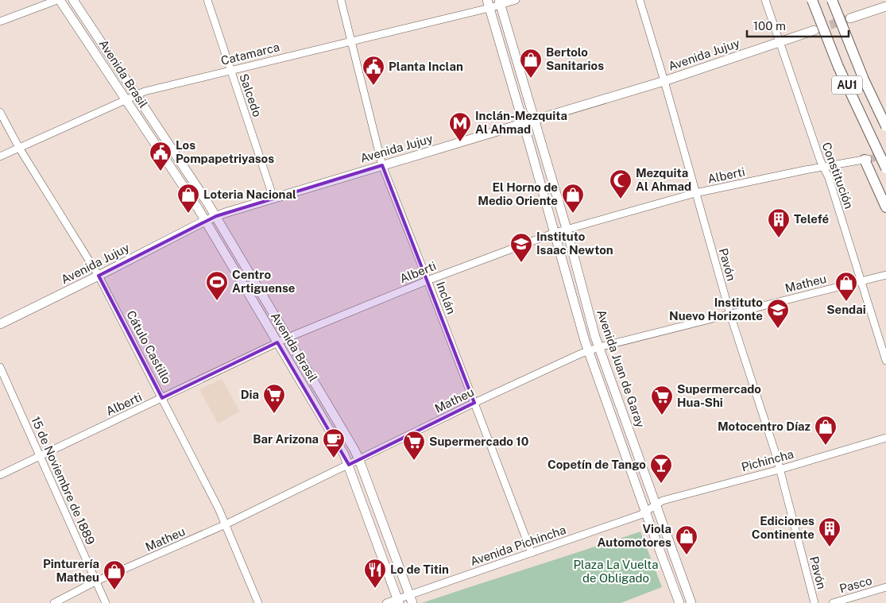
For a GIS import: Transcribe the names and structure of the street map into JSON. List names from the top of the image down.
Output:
{
  "streets": {
    "highway": ["AU1"],
    "main road": ["Avenida Jujuy", "Avenida Brasil", "Avenida Juan de Garay"],
    "street": [
      "Catamarca",
      "Salcedo",
      "Alberti",
      "Constitución",
      "Pavón",
      "Matheu",
      "Inclán",
      "Cátulo Castillo",
      "Pichincha",
      "15 de Noviembre de 1889",
      "Avenida Pichincha",
      "Pasco"
    ]
  },
  "crossings": [
    ["Catamarca", "Avenida Brasil"],
    ["Catamarca", "Salcedo"],
    ["Catamarca", "Inclán"],
    ["Catamarca", "Cátulo Castillo"],
    ["Catamarca", "Avenida Juan de Garay"],
    ["Avenida Jujuy", "Avenida Brasil"],
    ["Avenida Jujuy", "Salcedo"],
    ["Avenida Jujuy", "Constitución"],
    ["Avenida Jujuy", "Pavón"],
    ["Avenida Jujuy", "Inclán"],
    ["Avenida Jujuy", "Cátulo Castillo"],
    ["Avenida Jujuy", "Avenida Juan de Garay"],
    ["Avenida Brasil", "Alberti"],
    ["Avenida Brasil", "Matheu"],
    ["Avenida Brasil", "Avenida Pichincha"],
    ["Alberti", "Constitución"],
    ["Alberti", "Pavón"],
    ["Alberti", "Inclán"],
    ["Alberti", "Cátulo Castillo"],
    ["Alberti", "Avenida Juan de Garay"],
    ["Alberti", "15 de Noviembre de 1889"],
    ["Constitución", "Matheu"],
    ["Pavón", "Matheu"],
    ["Pavón", "Pichincha"],
    ["Matheu", "Inclán"],
    ["Matheu", "Cátulo Castillo"],
    ["Matheu", "Avenida Juan de Garay"],
    ["Matheu", "15 de Noviembre de 1889"],
    ["Inclán", "Avenida Pichincha"],
    ["Avenida Juan de Garay", "Pichincha"],
    ["Avenida Juan de Garay", "Avenida Pichincha"],
    ["Pichincha", "Avenida Pichincha"]
  ],
  "parks": ["Plaza La Vuelta de Obligado"],
  "places": {
    "shop": [
      "Bertolo Sanitarios",
      "Loteria Nacional",
      "El Horno de Medio Oriente",
      "Sendai",
      "Motocentro Díaz",
      "Viola Automotores",
      "Pinturería Matheu"
    ],
    "public building": ["Planta Inclan", "Los Pompapetriyasos"],
    "metro station": ["Inclán-Mezquita Al Ahmad"],
    "mosque": ["Mezquita Al Ahmad"],
    "building": ["Telefé", "Ediciones Continente"],
    "school or university": ["Instituto Isaac Newton", "Instituto Nuevo Horizonte"],
    "sports": ["Centro Artiguense"],
    "supermarket": ["Dia", "Supermercado Hua-Shi", "Supermercado 10"],
    "cafe": ["Bar Arizona"],
    "bar": ["Copetín de Tango"],
    "restaurant": ["Lo de Titin"]
  },
  "scale_bar": "100 m"
}
